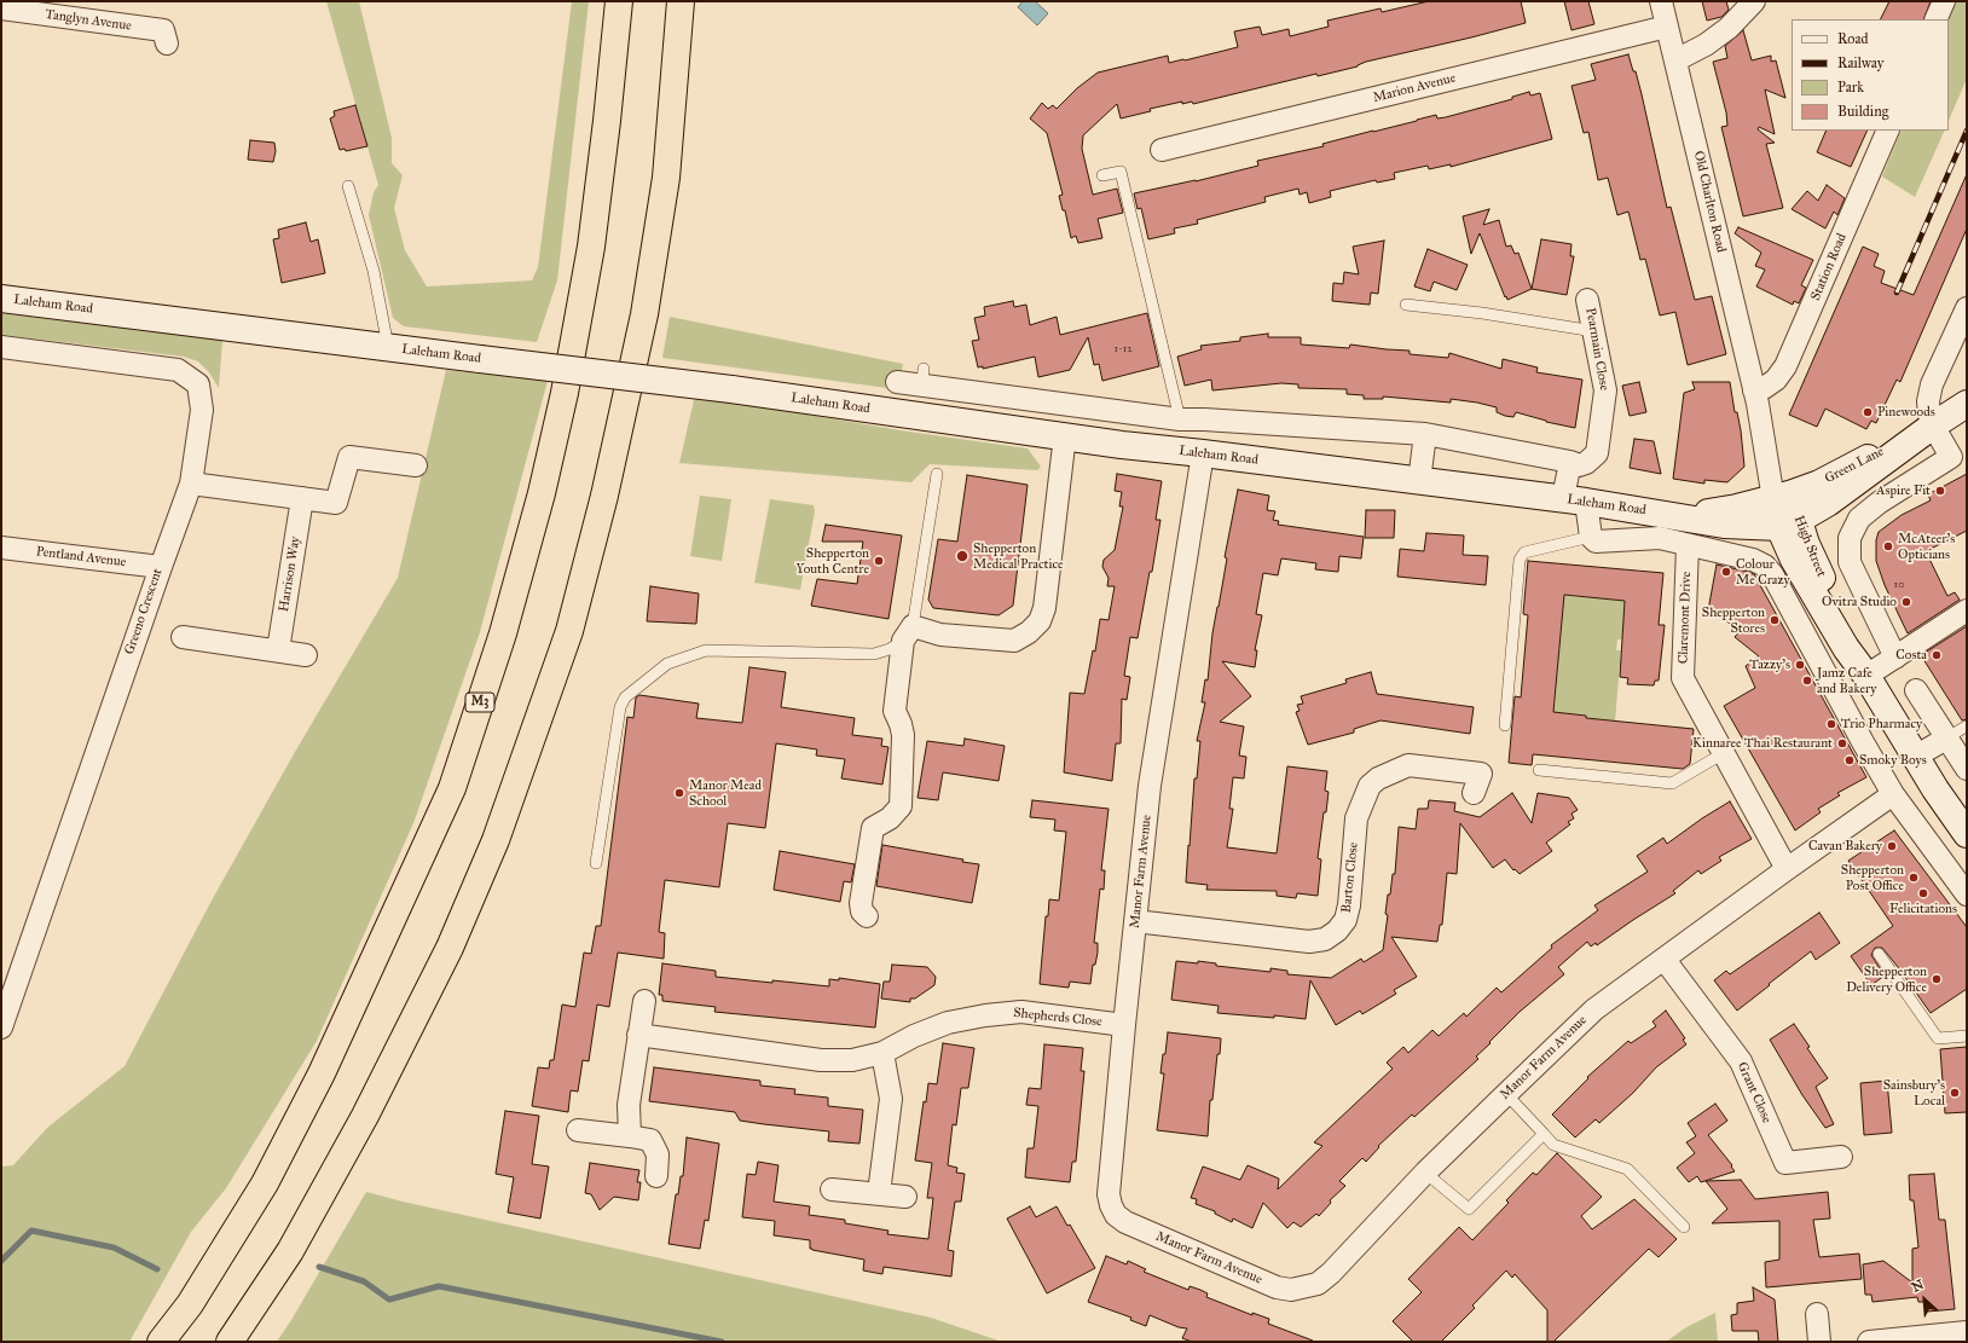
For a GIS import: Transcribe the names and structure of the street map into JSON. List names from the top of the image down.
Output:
{
  "streets": {
    "highway": ["M3"],
    "main road": ["Laleham Road", "Green Lane", "High Street"],
    "street": [
      "Tanglyn Avenue",
      "Marion Avenue",
      "Old Charlton Road",
      "Station Road",
      "Pearmain Close",
      "Pentland Avenue",
      "Harrison Way",
      "Greeno Crescent",
      "Claremont Drive",
      "Manor Farm Avenue",
      "Barton Close",
      "Shepherds Close",
      "Grant Close"
    ]
  },
  "crossings": [
    ["Marion Avenue", "Old Charlton Road"],
    ["Old Charlton Road", "Station Road"],
    ["Old Charlton Road", "Laleham Road"],
    ["Old Charlton Road", "Green Lane"],
    ["Old Charlton Road", "High Street"],
    ["Laleham Road", "Green Lane"],
    ["Laleham Road", "High Street"],
    ["Laleham Road", "Manor Farm Avenue"],
    ["Green Lane", "High Street"],
    ["Pentland Avenue", "Greeno Crescent"],
    ["Claremont Drive", "Manor Farm Avenue"],
    ["Manor Farm Avenue", "Barton Close"],
    ["Manor Farm Avenue", "Shepherds Close"],
    ["Manor Farm Avenue", "Grant Close"]
  ],
  "places": [
    "Pinewoods",
    "Aspire Fit",
    "McAteer's Opticians",
    "Shepperton Medical Practice",
    "Shepperton Youth Centre",
    "Colour Me Crazy",
    "Ovitra Studio",
    "Shepperton Stores",
    "Costa",
    "Tazzy's",
    "Jamz Cafe and Bakery",
    "Trio Pharmacy",
    "Kinnaree Thai Restaurant",
    "Smoky Boys",
    "Manor Mead School",
    "Cavan Bakery",
    "Shepperton Post Office",
    "Felicitations",
    "Shepperton Delivery Office",
    "Sainsbury's Local"
  ],
  "house_numbers": ["1-12", "10"],
  "legend": [
    "Road",
    "Railway",
    "Park",
    "Building"
  ],
  "north": "top left"
}
